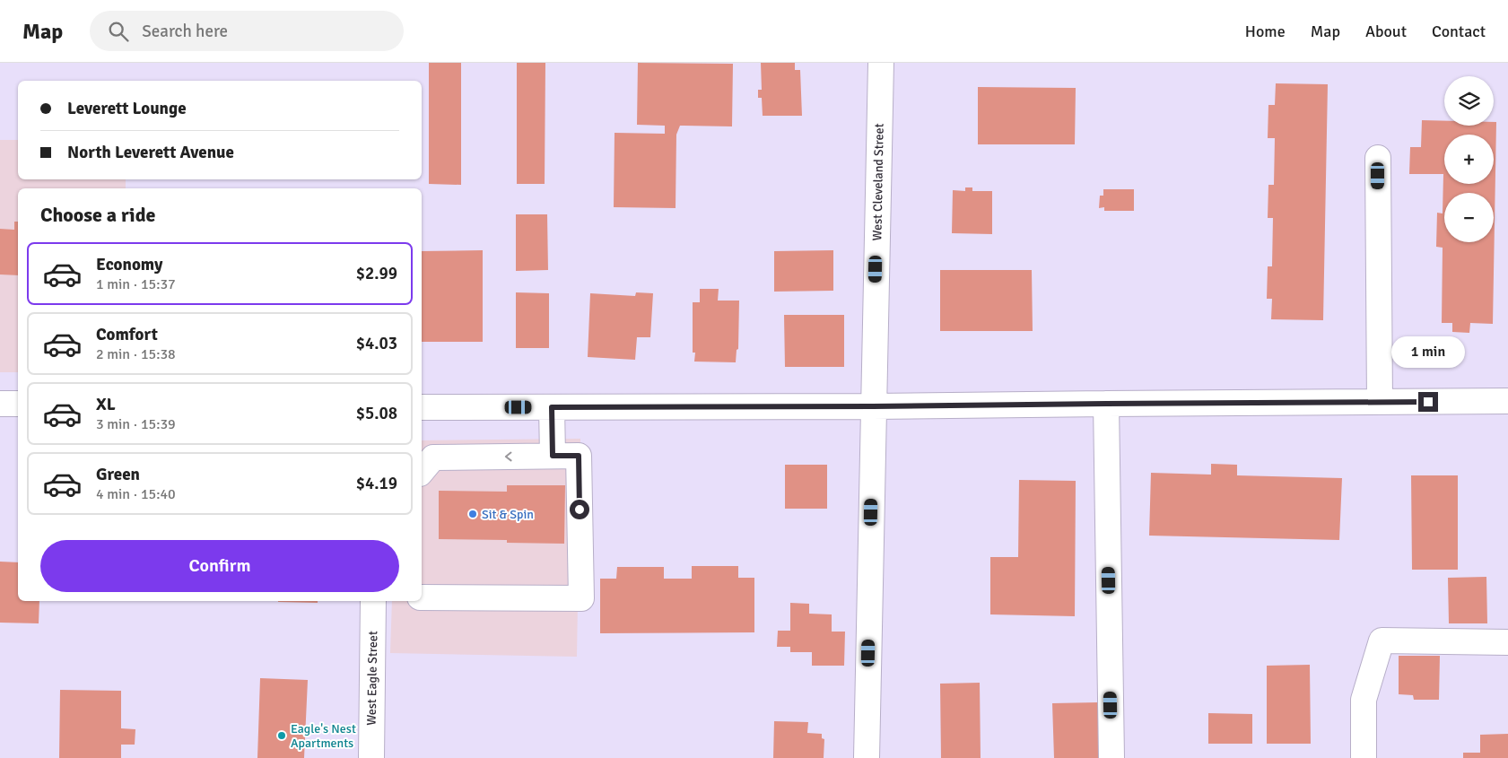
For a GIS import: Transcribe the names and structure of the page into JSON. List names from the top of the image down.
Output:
{
  "streets": {
    "street": ["West Cleveland Street", "West Eagle Street"]
  },
  "places": ["Sit & Spin", "Eagle's Nest Apartments"],
  "page": {
    "header": "Map",
    "search": "Search here",
    "nav": [
      "Home",
      "Map",
      "About",
      "Contact"
    ],
    "map_buttons": ["+", "−"],
    "banner": ["Leverett Lounge", "North Leverett Avenue"],
    "heading": "Choose a ride",
    "list": [
      {
        "name": "Economy",
        "note": "1 min · 15:37",
        "value": "$2.99"
      },
      {
        "name": "Comfort",
        "note": "2 min · 15:38",
        "value": "$4.03"
      },
      {
        "name": "XL",
        "note": "3 min · 15:39",
        "value": "$5.08"
      },
      {
        "name": "Green",
        "note": "4 min · 15:40",
        "value": "$4.19"
      }
    ],
    "bubble": "1 min",
    "buttons": "Confirm"
  }
}
